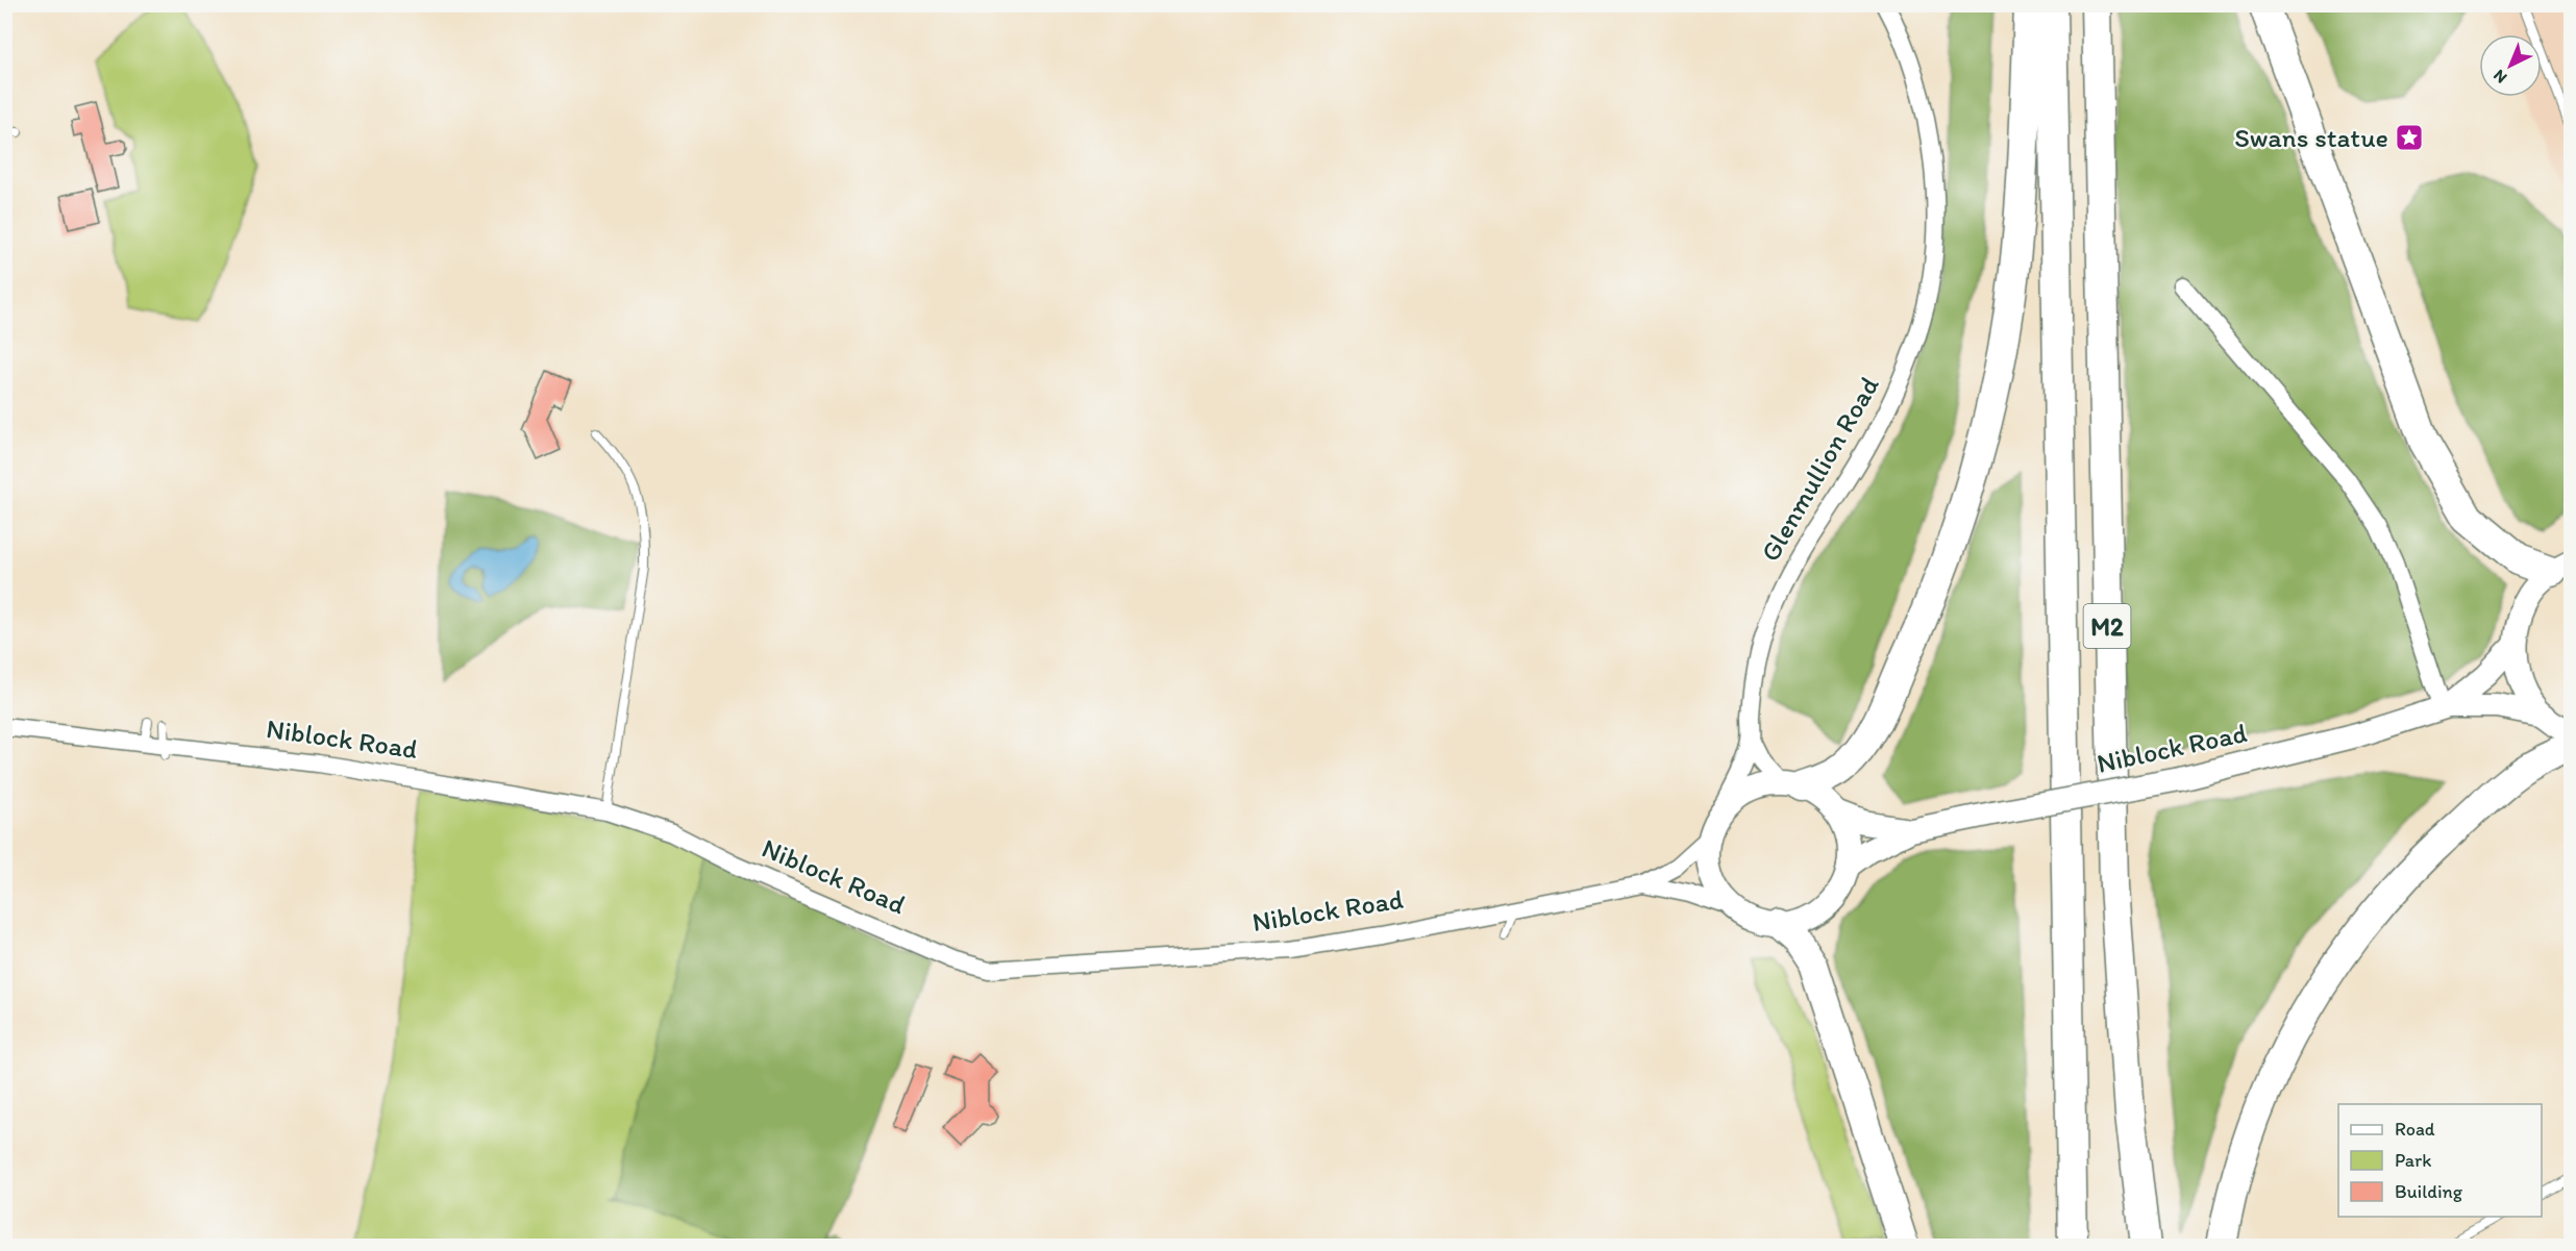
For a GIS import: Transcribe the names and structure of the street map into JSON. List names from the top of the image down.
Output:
{
  "streets": {
    "highway": ["M2"],
    "main road": ["Niblock Road"],
    "street": ["Glenmullion Road"]
  },
  "crossings": [
    ["Glenmullion Road", "Niblock Road"]
  ],
  "places": {
    "place": ["Swans statue"]
  },
  "legend": ["Road", "Park", "Building"],
  "north": "bottom left"
}
